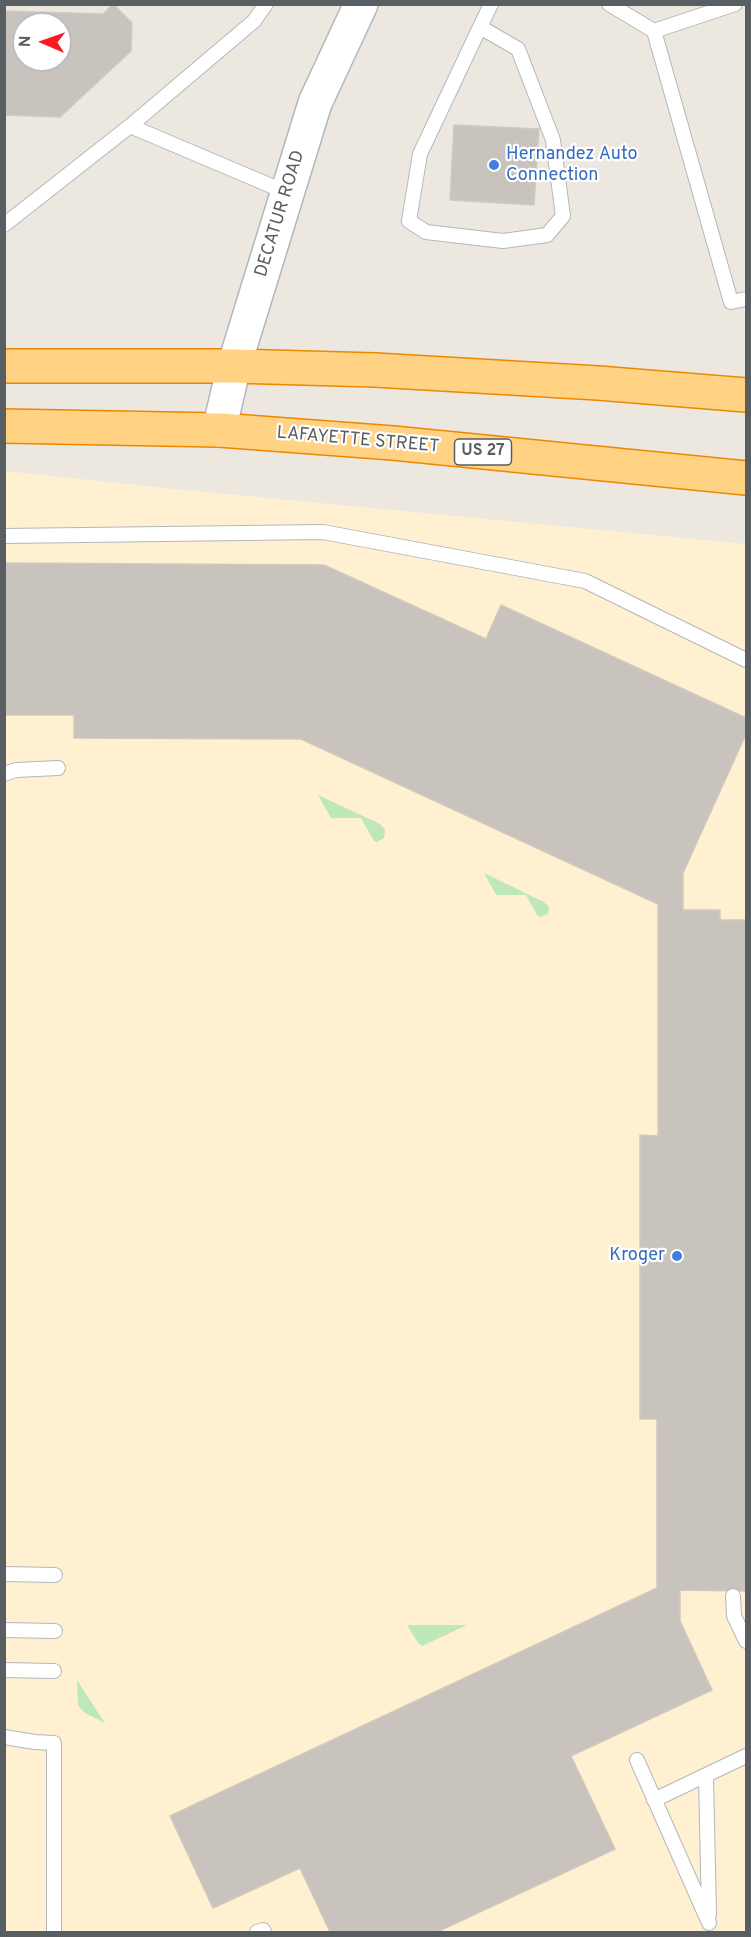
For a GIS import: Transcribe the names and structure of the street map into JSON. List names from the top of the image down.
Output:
{
  "streets": {
    "highway": ["LAFAYETTE STREET", "US 27"],
    "street": ["DECATUR ROAD"]
  },
  "crossings": [
    ["DECATUR ROAD", "LAFAYETTE STREET"]
  ],
  "places": ["Hernandez Auto Connection", "Kroger"],
  "north": "left"
}
